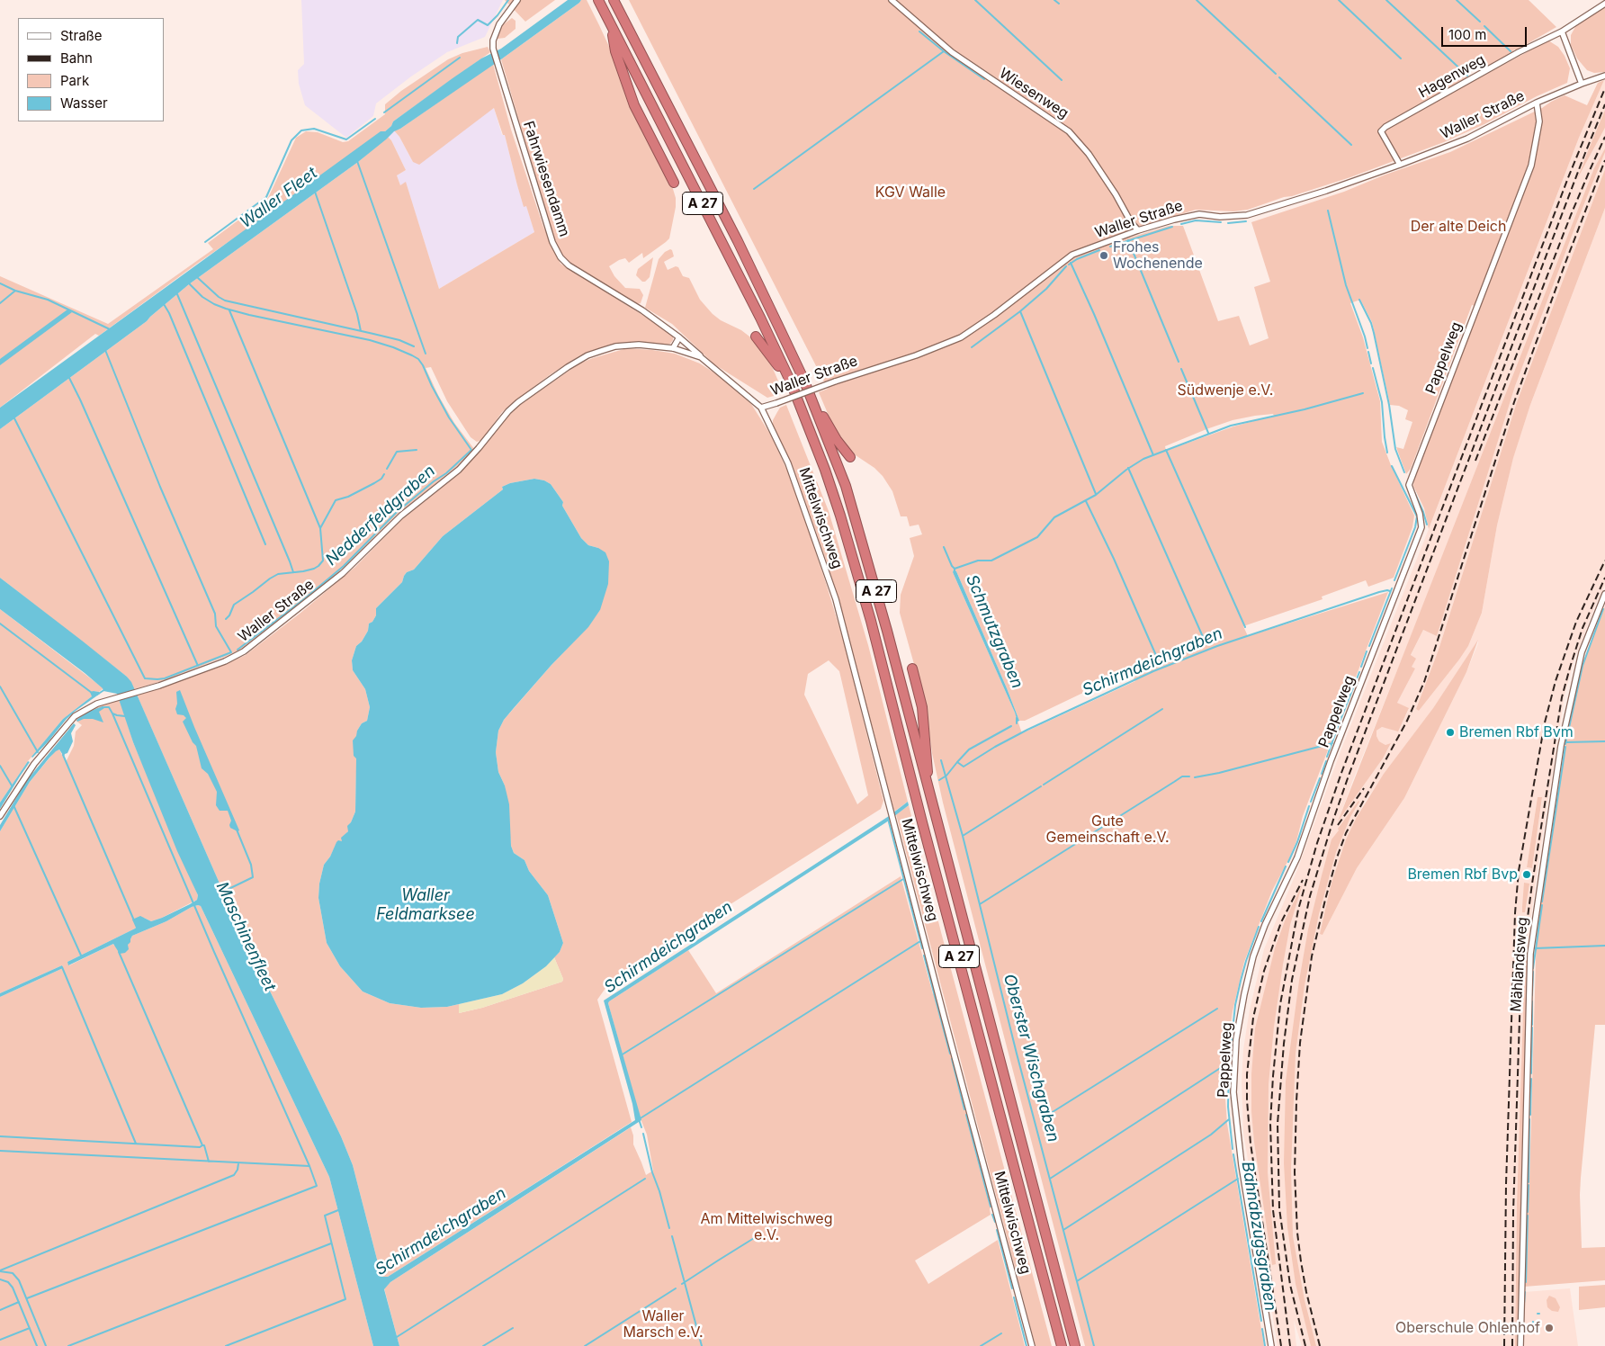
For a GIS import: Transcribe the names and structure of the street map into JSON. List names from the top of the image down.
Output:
{
  "streets": {
    "highway": ["A 27"],
    "street": [
      "Hagenweg",
      "Wiesenweg",
      "Waller Straße",
      "Fahrwiesendamm",
      "Pappelweg",
      "Mittelwischweg",
      "Mählandsweg"
    ]
  },
  "crossings": [
    ["Hagenweg", "Waller Straße"],
    ["Wiesenweg", "Waller Straße"],
    ["Waller Straße", "Fahrwiesendamm"],
    ["Waller Straße", "Pappelweg"],
    ["Waller Straße", "Mittelwischweg"]
  ],
  "water": [
    "Waller Fleet",
    "Nedderfeldgraben",
    "Schmutzgraben",
    "Schirmdeichgraben",
    "Waller Feldmarksee",
    "Maschinenfleet",
    "Oberster Wischgraben",
    "Bahnabzugsgraben"
  ],
  "parks": [
    "KGV Walle",
    "Der alte Deich",
    "Südwenje e.V.",
    "Gute Gemeinschaft e.V.",
    "Am Mittelwischweg e.V.",
    "Waller Marsch e.V."
  ],
  "places": [
    "Frohes Wochenende",
    "Bremen Rbf Bvm",
    "Bremen Rbf Bvp",
    "Oberschule Ohlenhof"
  ],
  "legend": [
    "Straße",
    "Bahn",
    "Park",
    "Wasser"
  ],
  "scale_bar": "100 m"
}
